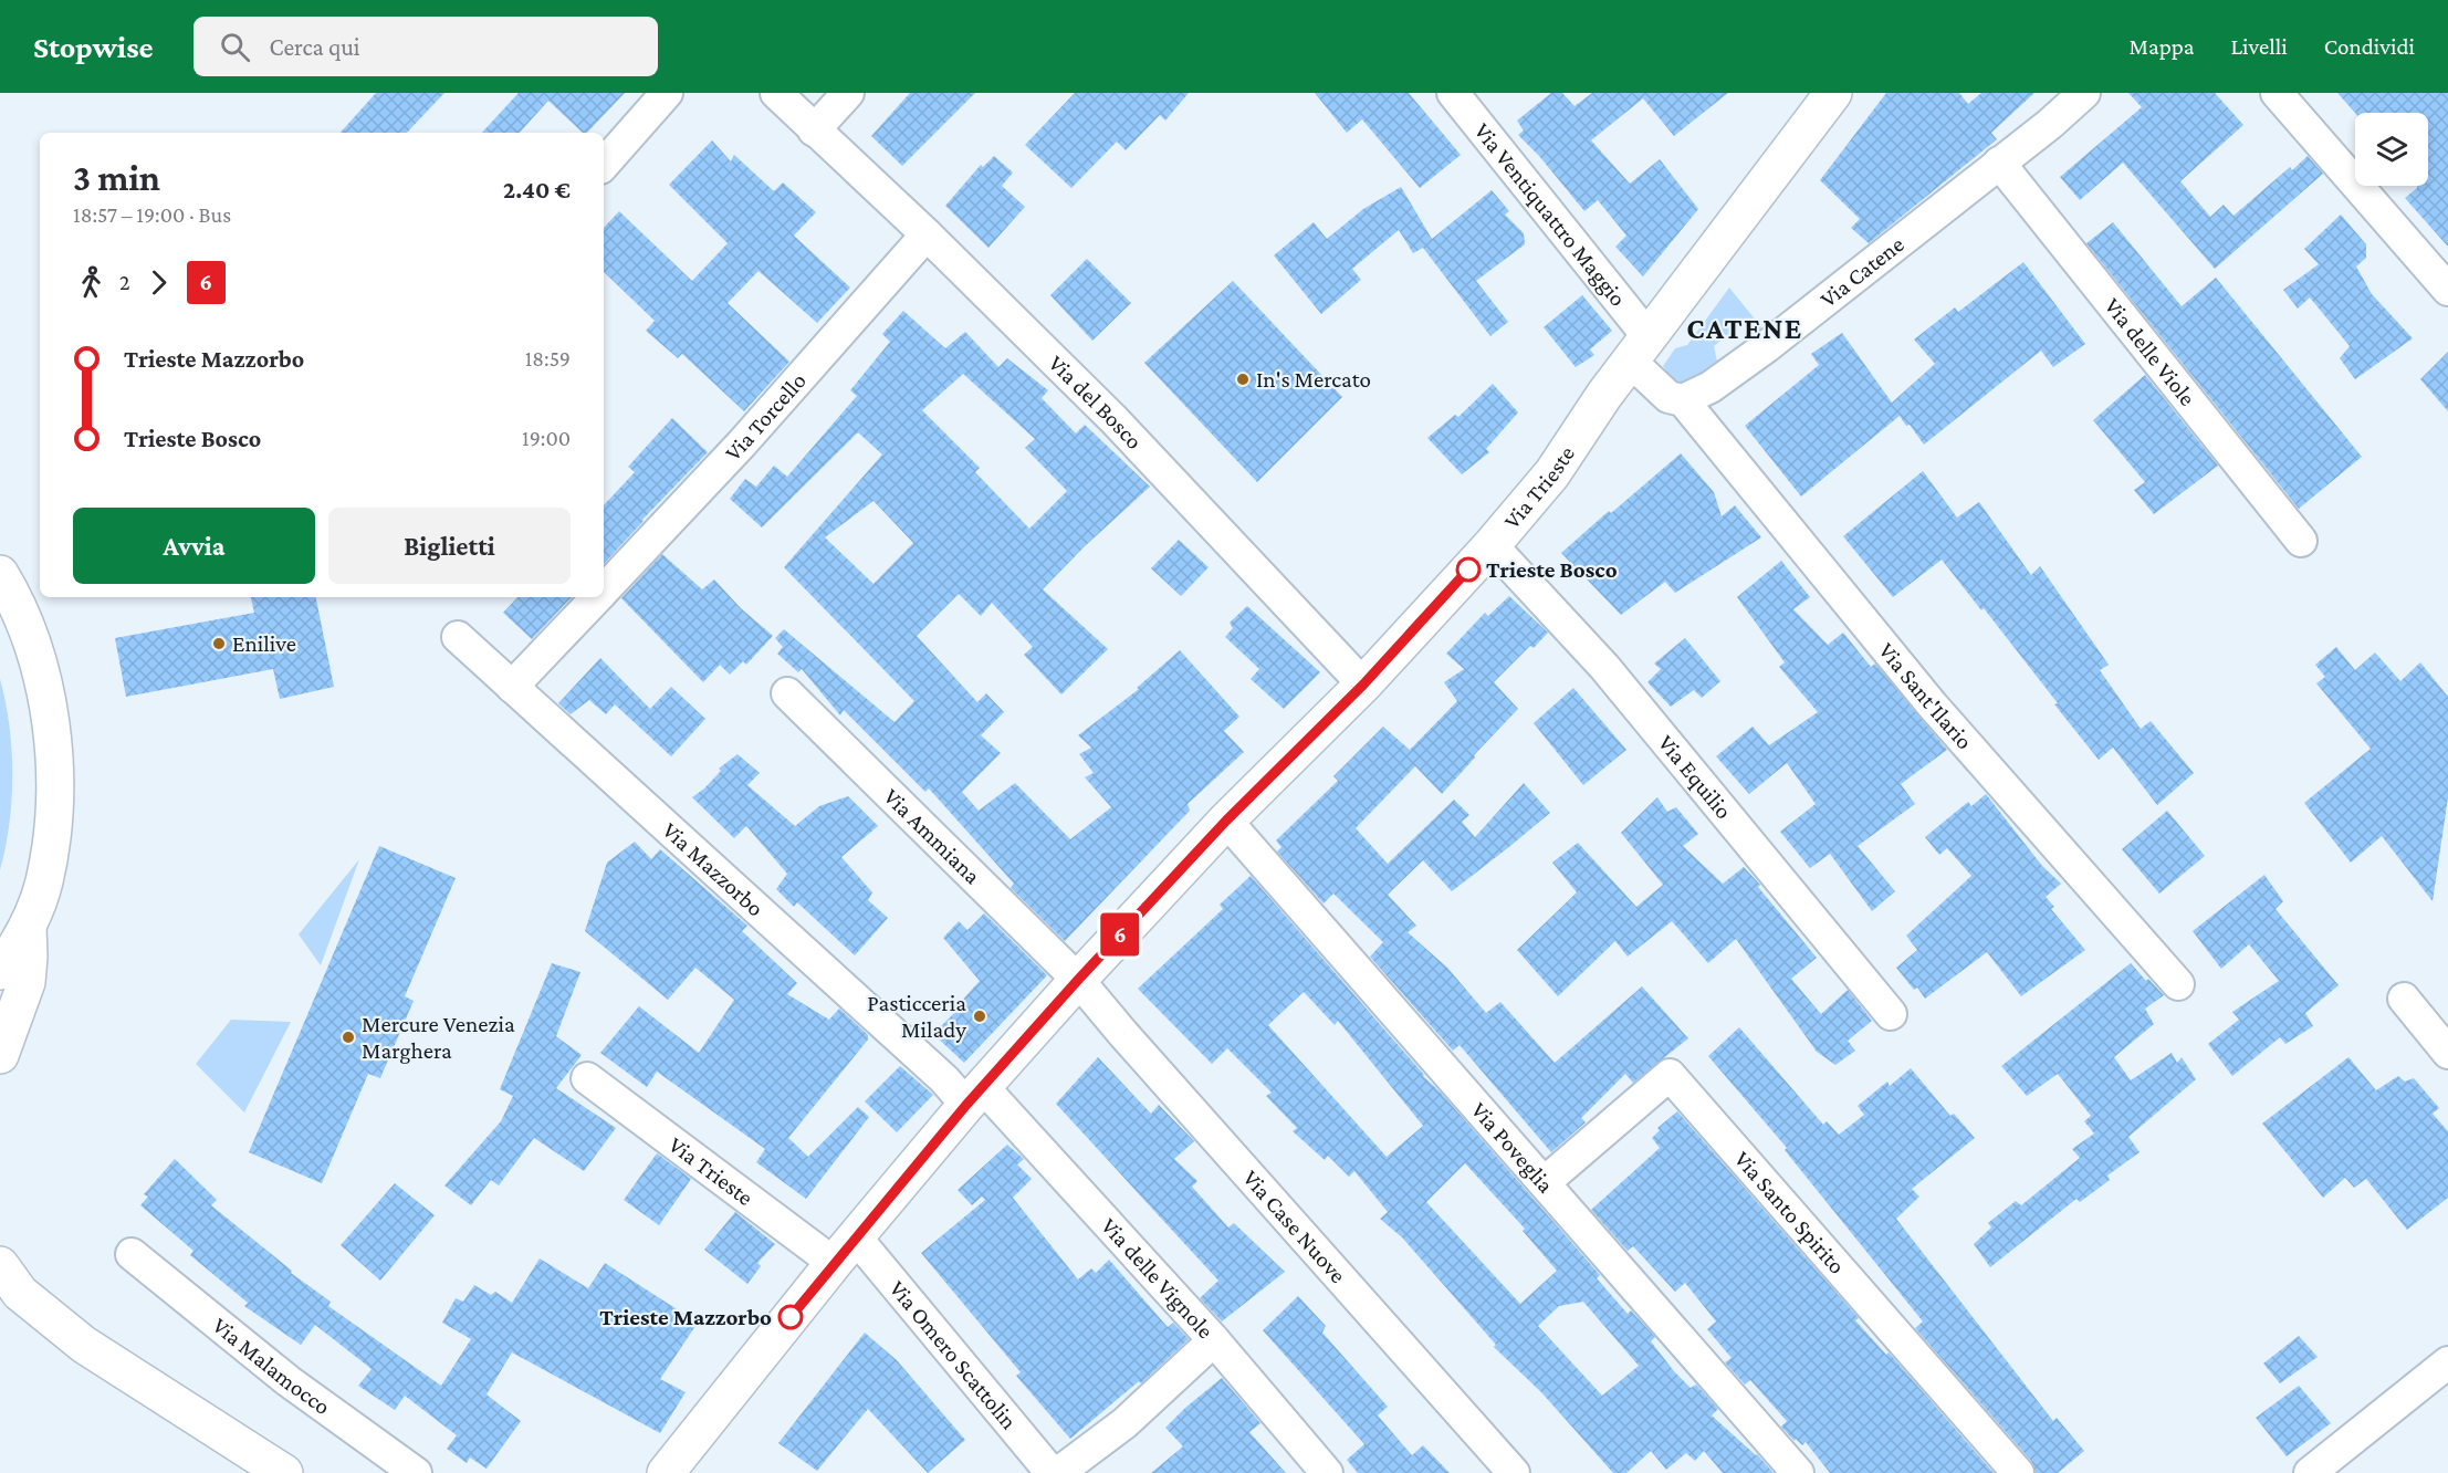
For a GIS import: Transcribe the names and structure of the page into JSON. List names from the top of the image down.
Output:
{
  "streets": {
    "main road": ["Via Trieste"],
    "street": [
      "Via Ventiquattro Maggio",
      "Via Catene",
      "Via delle Viole",
      "Via del Bosco",
      "Via Torcello",
      "Via Sant'Ilario",
      "Via Equilio",
      "Via Ammiana",
      "Via Mazzorbo",
      "Via Poveglia",
      "Via Santo Spirito",
      "Via Case Nuove",
      "Via delle Vignole",
      "Via Omero Scattolin",
      "Via Malamocco"
    ]
  },
  "crossings": [
    ["Via Ventiquattro Maggio", "Via Trieste"],
    ["Via Catene", "Via delle Viole"],
    ["Via Catene", "Via Sant'Ilario"],
    ["Via del Bosco", "Via Torcello"],
    ["Via del Bosco", "Via Trieste"],
    ["Via Torcello", "Via Mazzorbo"],
    ["Via Trieste", "Via Equilio"],
    ["Via Trieste", "Via Ammiana"],
    ["Via Trieste", "Via Mazzorbo"],
    ["Via Trieste", "Via Poveglia"],
    ["Via Trieste", "Via Case Nuove"],
    ["Via Trieste", "Via delle Vignole"],
    ["Via Trieste", "Via Omero Scattolin"],
    ["Via Ammiana", "Via Case Nuove"],
    ["Via Mazzorbo", "Via delle Vignole"],
    ["Via Poveglia", "Via Santo Spirito"]
  ],
  "districts": ["CATENE"],
  "places": [
    "In's Mercato",
    "Trieste Bosco",
    "Enilive",
    "Pasticceria Milady",
    "Mercure Venezia Marghera",
    "Trieste Mazzorbo"
  ],
  "lines": ["bus line 6"],
  "page": {
    "header": "Stopwise",
    "search": "Cerca qui",
    "nav": ["Mappa", "Livelli", "Condividi"],
    "on_map": "6",
    "heading": ["3 min", "18:57 – 19:00 · Bus", "2.40 €"],
    "legs": ["2", "6"],
    "list": [
      {
        "name": "Trieste Mazzorbo",
        "value": "18:59"
      },
      {
        "name": "Trieste Bosco",
        "value": "19:00"
      }
    ],
    "buttons": ["Avvia", "Biglietti"]
  }
}
